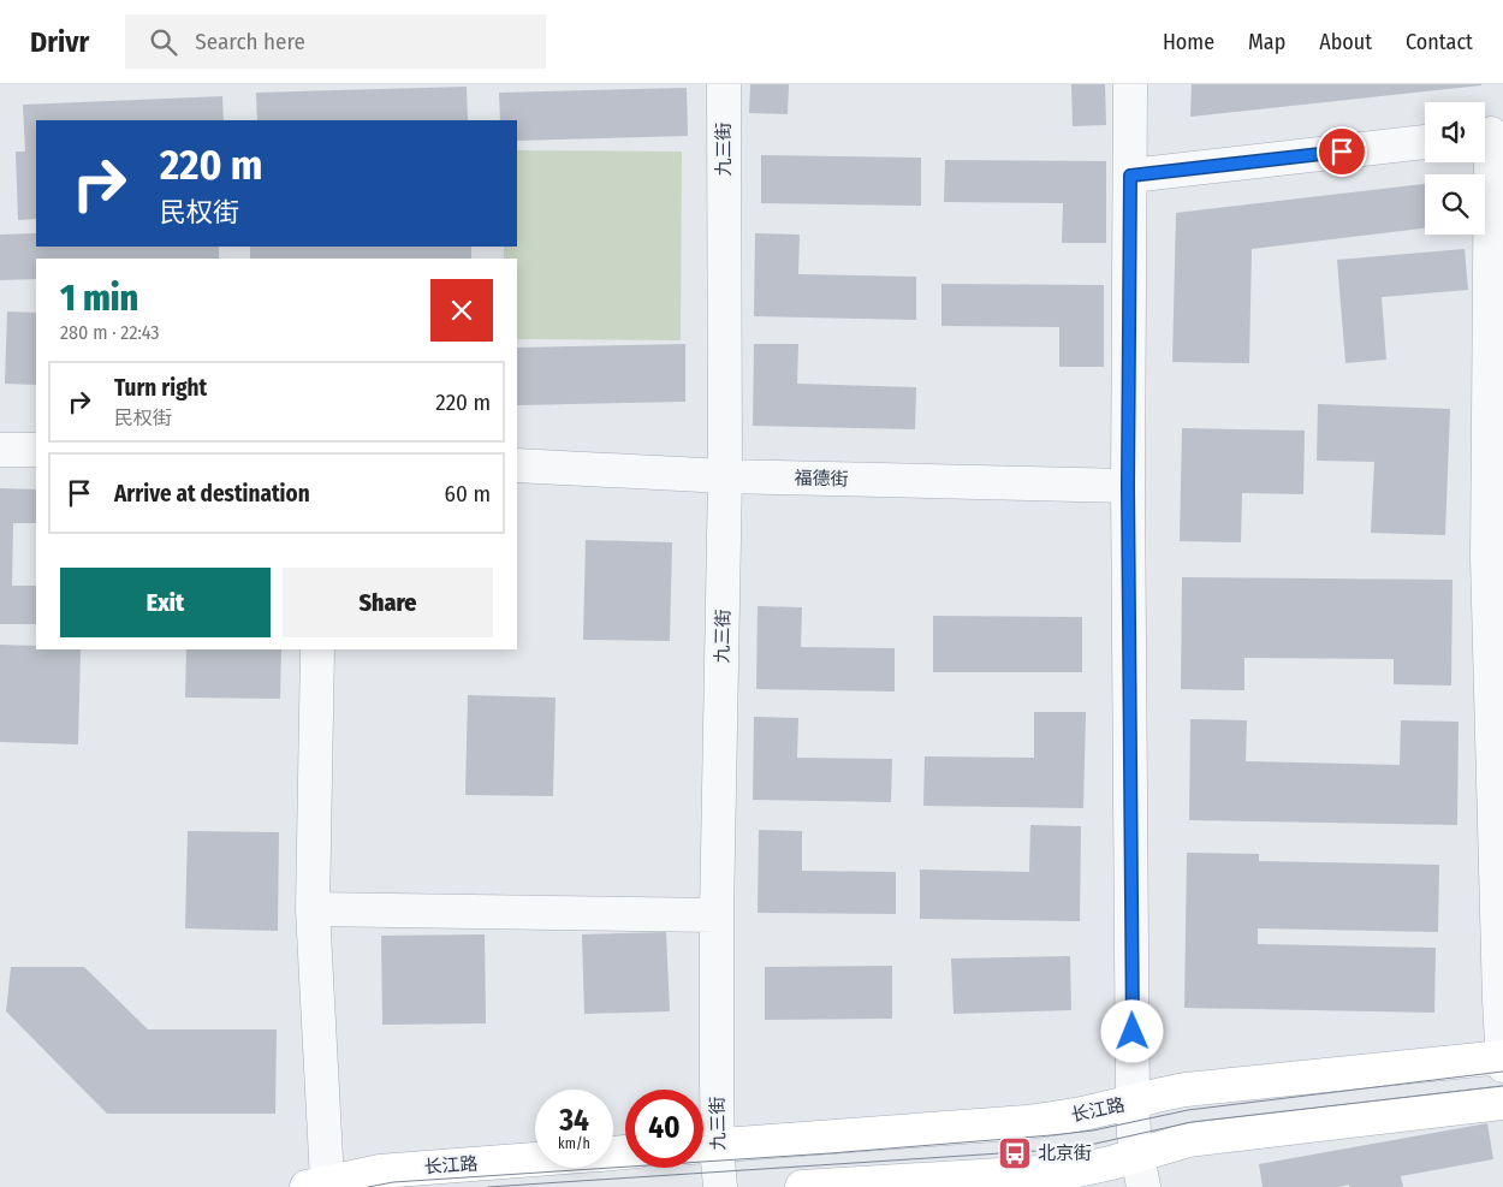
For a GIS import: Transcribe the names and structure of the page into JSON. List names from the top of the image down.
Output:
{
  "streets": {
    "main road": ["长江路"],
    "street": ["九三街", "福德街"]
  },
  "crossings": [
    ["九三街", "福德街"],
    ["九三街", "长江路"]
  ],
  "places": {
    "bus stop": ["北京街"]
  },
  "page": {
    "header": "Drivr",
    "search": "Search here",
    "nav": [
      "Home",
      "Map",
      "About",
      "Contact"
    ],
    "turn": ["220 m", "民权街"],
    "heading": ["1 min", "280 m · 22:43"],
    "list": [
      {
        "name": "Turn right",
        "note": "民权街",
        "value": "220 m"
      },
      {
        "name": "Arrive at destination",
        "value": "60 m"
      }
    ],
    "buttons": ["Exit", "Share"],
    "speed": "34 km/h",
    "limit": "40"
  }
}
